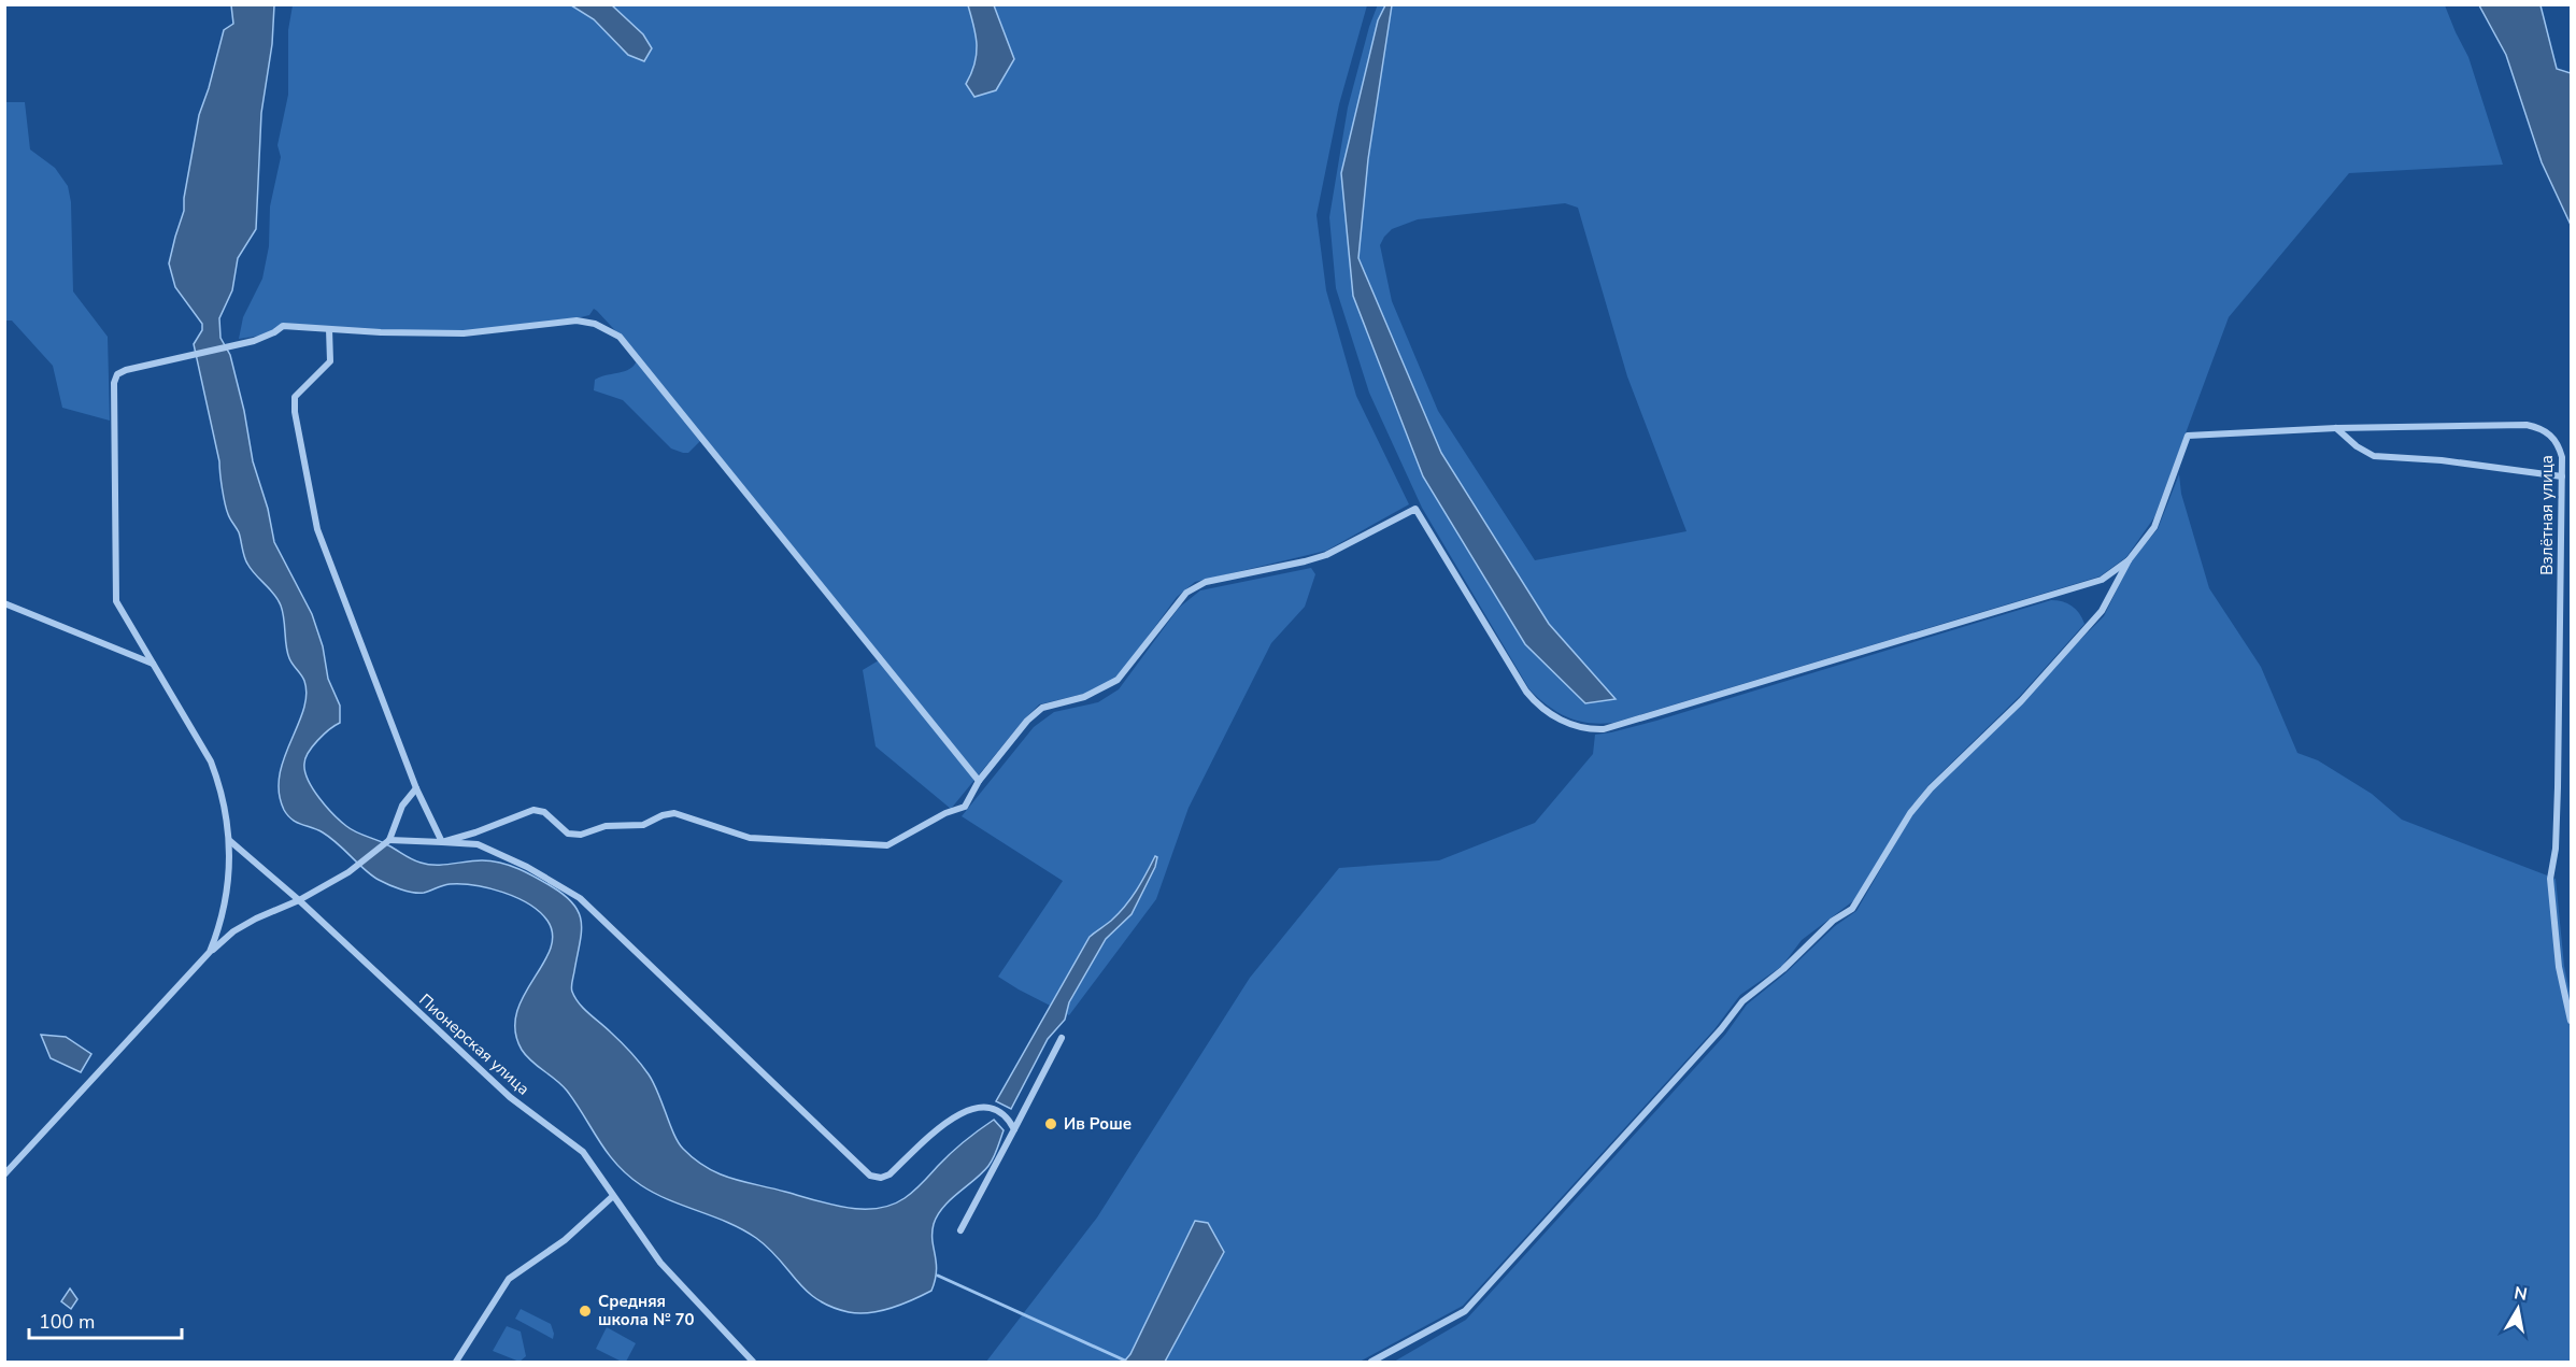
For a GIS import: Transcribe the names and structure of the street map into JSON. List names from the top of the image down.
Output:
{
  "streets": {
    "street": ["Взлётная улица", "Пионерская улица"]
  },
  "places": ["Ив Роше", "Средняя школа № 70"],
  "scale_bar": "100 m",
  "north": "top"
}
